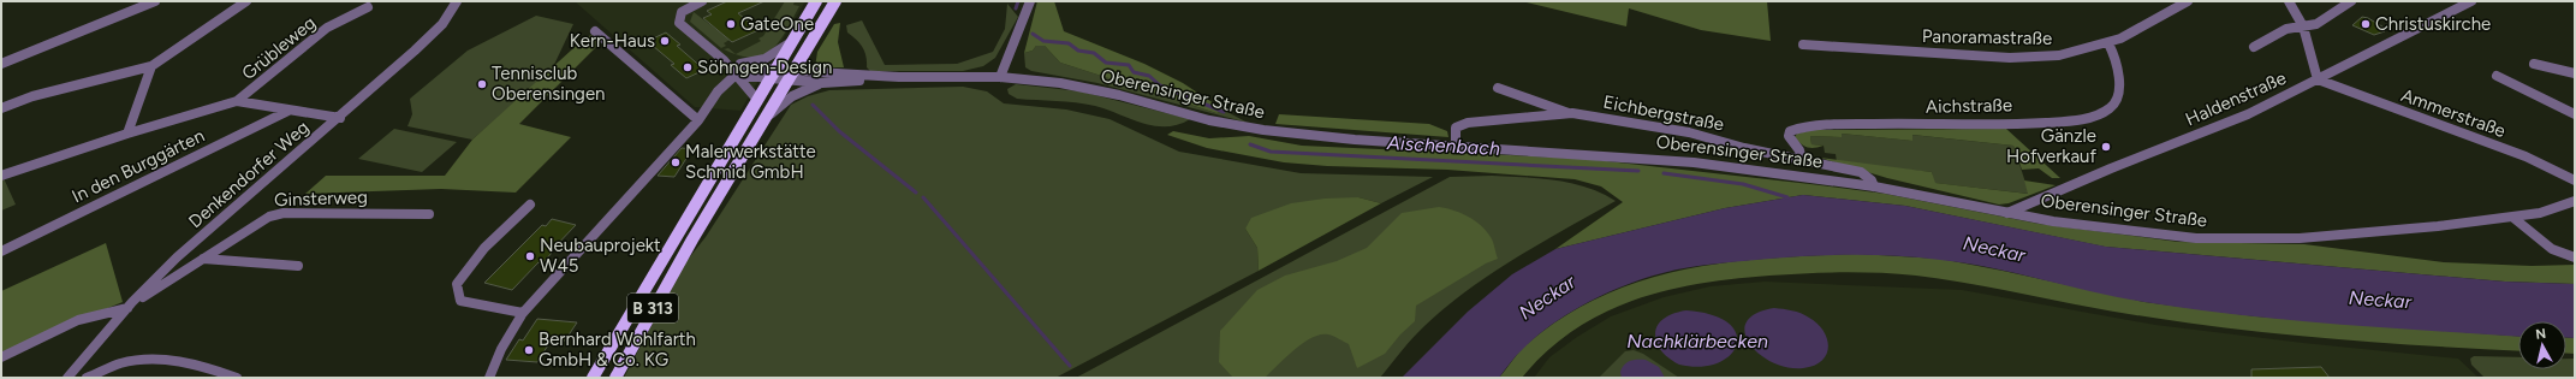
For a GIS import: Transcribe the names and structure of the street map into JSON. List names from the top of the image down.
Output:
{
  "streets": {
    "main road": ["B 313"],
    "street": [
      "Panoramastraße",
      "Grübleweg",
      "Oberensinger Straße",
      "Haldenstraße",
      "Aichstraße",
      "Eichbergstraße",
      "Ammerstraße",
      "In den Burggärten",
      "Denkendorfer Weg",
      "Ginsterweg"
    ]
  },
  "crossings": [
    ["Panoramastraße", "Aichstraße"],
    ["Oberensinger Straße", "Haldenstraße"],
    ["Oberensinger Straße", "Eichbergstraße"],
    ["Oberensinger Straße", "B 313"],
    ["Haldenstraße", "Ammerstraße"],
    ["Aichstraße", "Eichbergstraße"],
    ["Denkendorfer Weg", "Ginsterweg"]
  ],
  "water": ["Aischenbach", "Neckar", "Nachklärbecken"],
  "places": [
    "GateOne",
    "Christuskirche",
    "Kern-Haus",
    "Söhngen-Design",
    "Tennisclub Oberensingen",
    "Gänzle Hofverkauf",
    "Malerwerkstätte Schmid GmbH",
    "Neubauprojekt W45",
    "Bernhard Wohlfarth GmbH & Co. KG"
  ],
  "north": "top"
}
